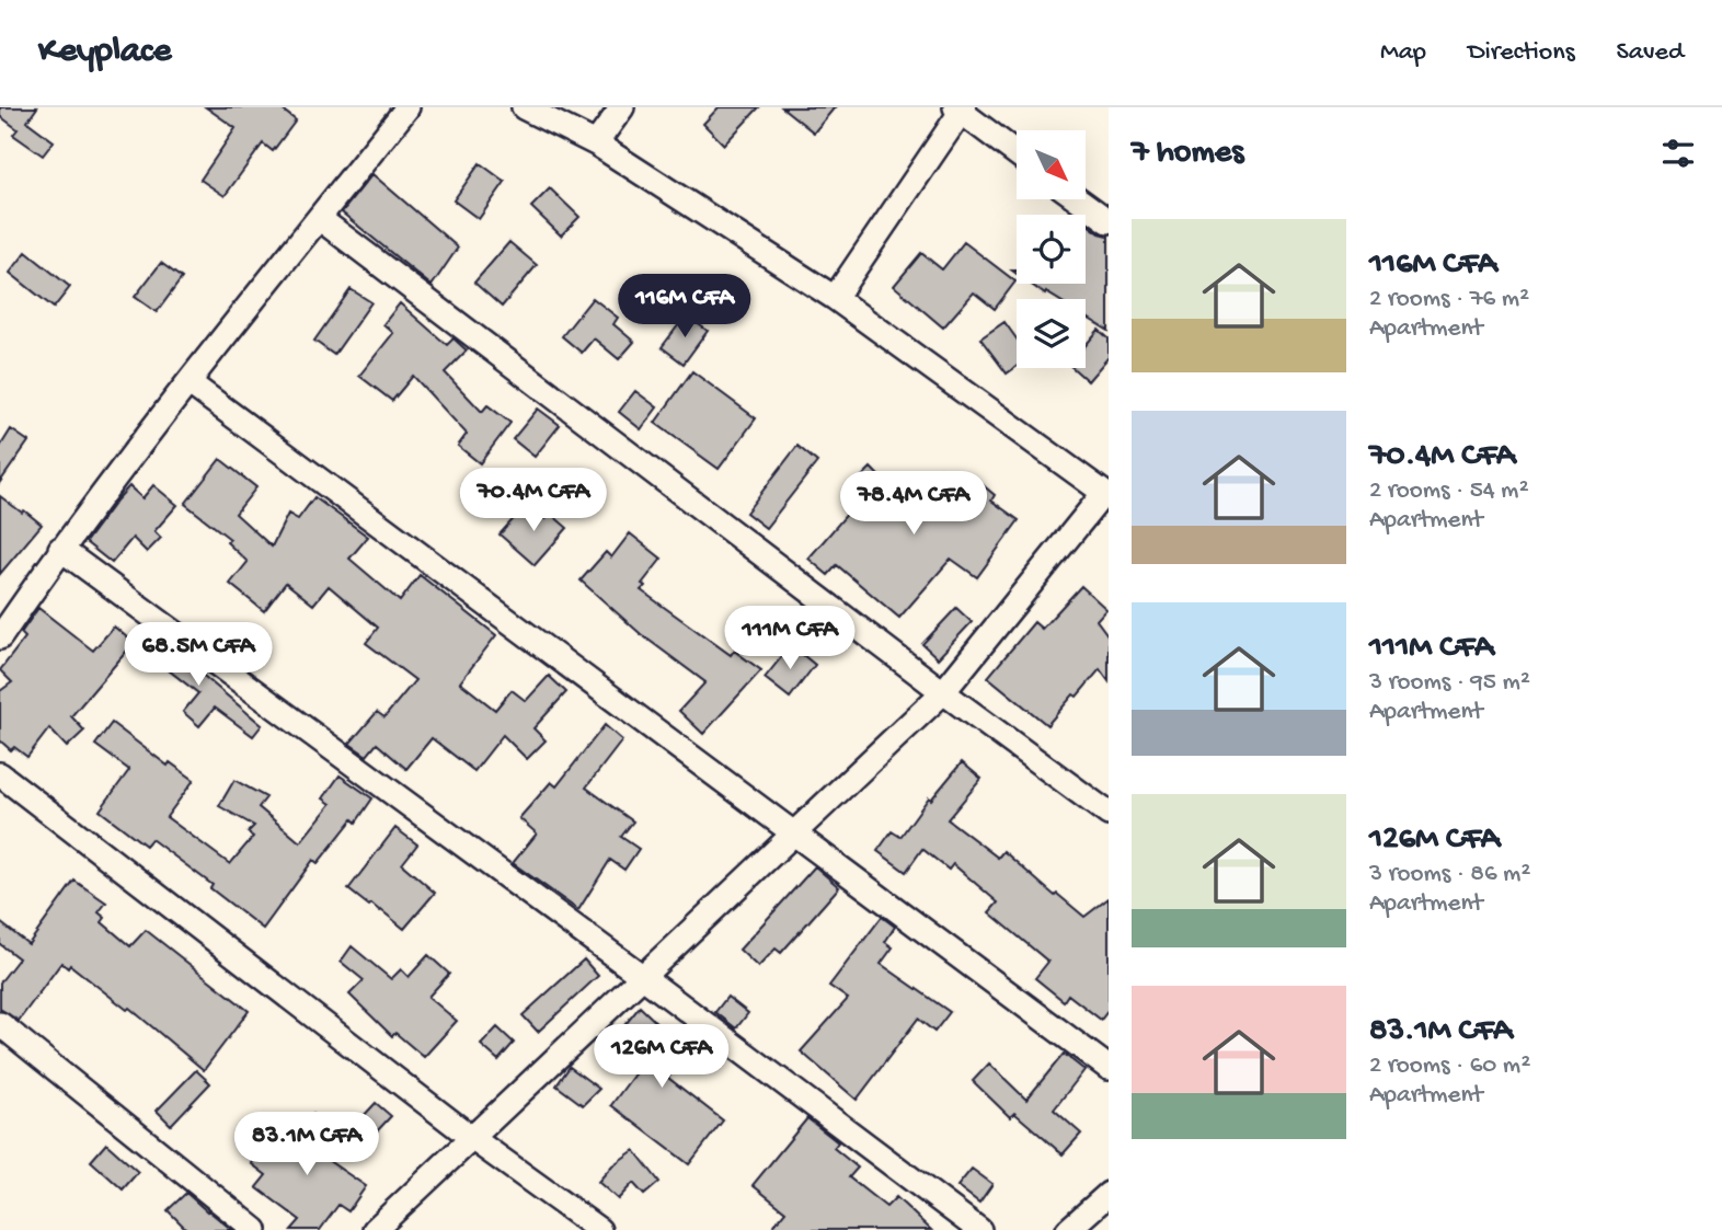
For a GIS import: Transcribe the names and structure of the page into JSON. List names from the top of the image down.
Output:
{
  "north": "bottom right",
  "page": {
    "header": "Keyplace",
    "nav": ["Map", "Directions", "Saved"],
    "heading": "7 homes",
    "list": [
      {
        "name": "116M CFA",
        "note": "2 rooms · 76 m² · Apartment"
      },
      {
        "name": "70.4M CFA",
        "note": "2 rooms · 54 m² · Apartment"
      },
      {
        "name": "111M CFA",
        "note": "3 rooms · 95 m² · Apartment"
      },
      {
        "name": "126M CFA",
        "note": "3 rooms · 86 m² · Apartment"
      },
      {
        "name": "83.1M CFA",
        "note": "2 rooms · 60 m² · Apartment"
      }
    ],
    "price": [
      "116M CFA",
      "70.4M CFA",
      "78.4M CFA",
      "111M CFA",
      "68.5M CFA",
      "126M CFA",
      "83.1M CFA"
    ]
  }
}
